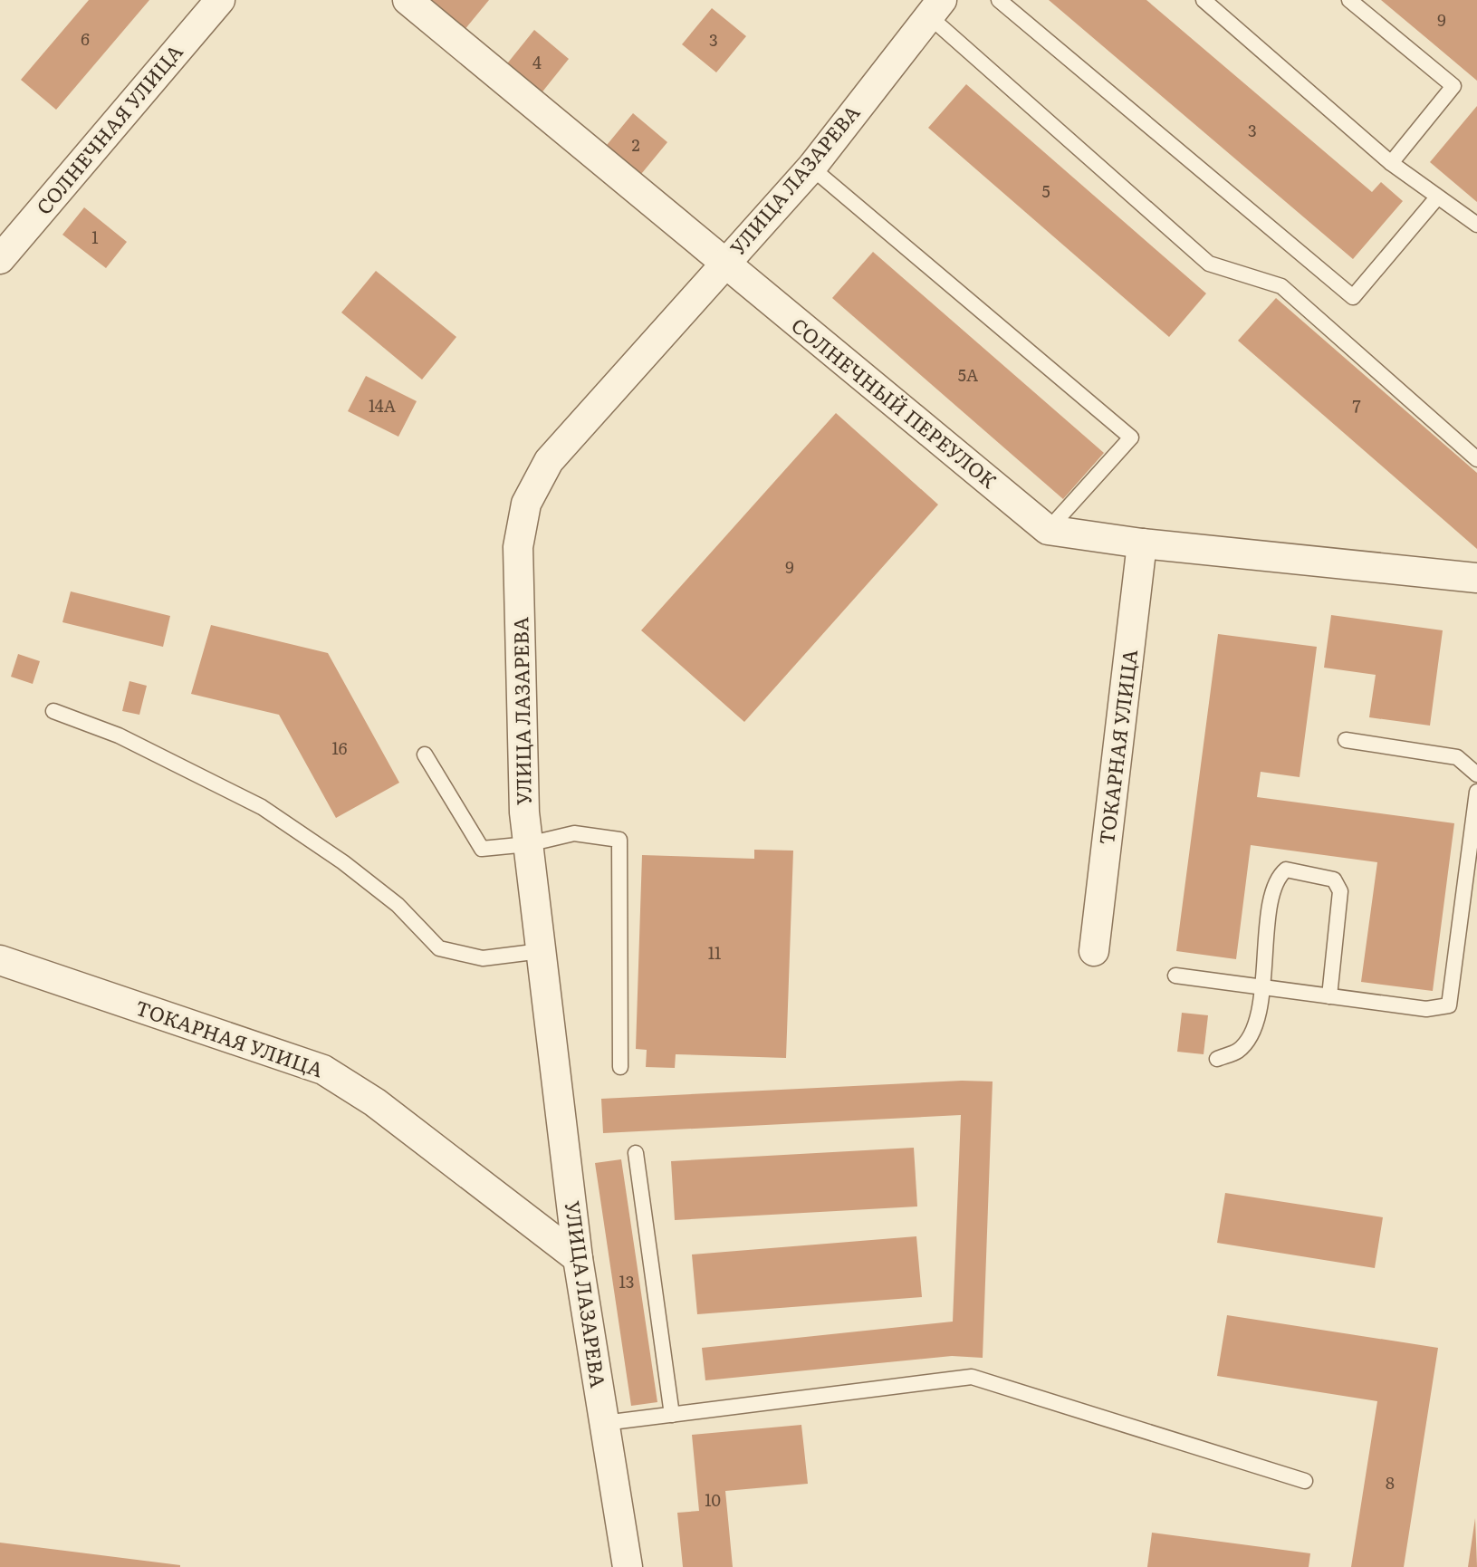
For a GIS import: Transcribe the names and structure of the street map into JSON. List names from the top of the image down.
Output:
{
  "streets": {
    "street": [
      "СОЛНЕЧНАЯ УЛИЦА",
      "УЛИЦА ЛАЗАРЕВА",
      "СОЛНЕЧНЫЙ ПЕРЕУЛОК",
      "ТОКАРНАЯ УЛИЦА"
    ]
  },
  "crossings": [
    ["УЛИЦА ЛАЗАРЕВА", "СОЛНЕЧНЫЙ ПЕРЕУЛОК"],
    ["УЛИЦА ЛАЗАРЕВА", "ТОКАРНАЯ УЛИЦА"]
  ],
  "house_numbers": [
    "9",
    "6",
    "3",
    "4",
    "3",
    "2",
    "5",
    "1",
    "5А",
    "14А",
    "7",
    "9",
    "16",
    "11",
    "13",
    "8",
    "10"
  ]
}
